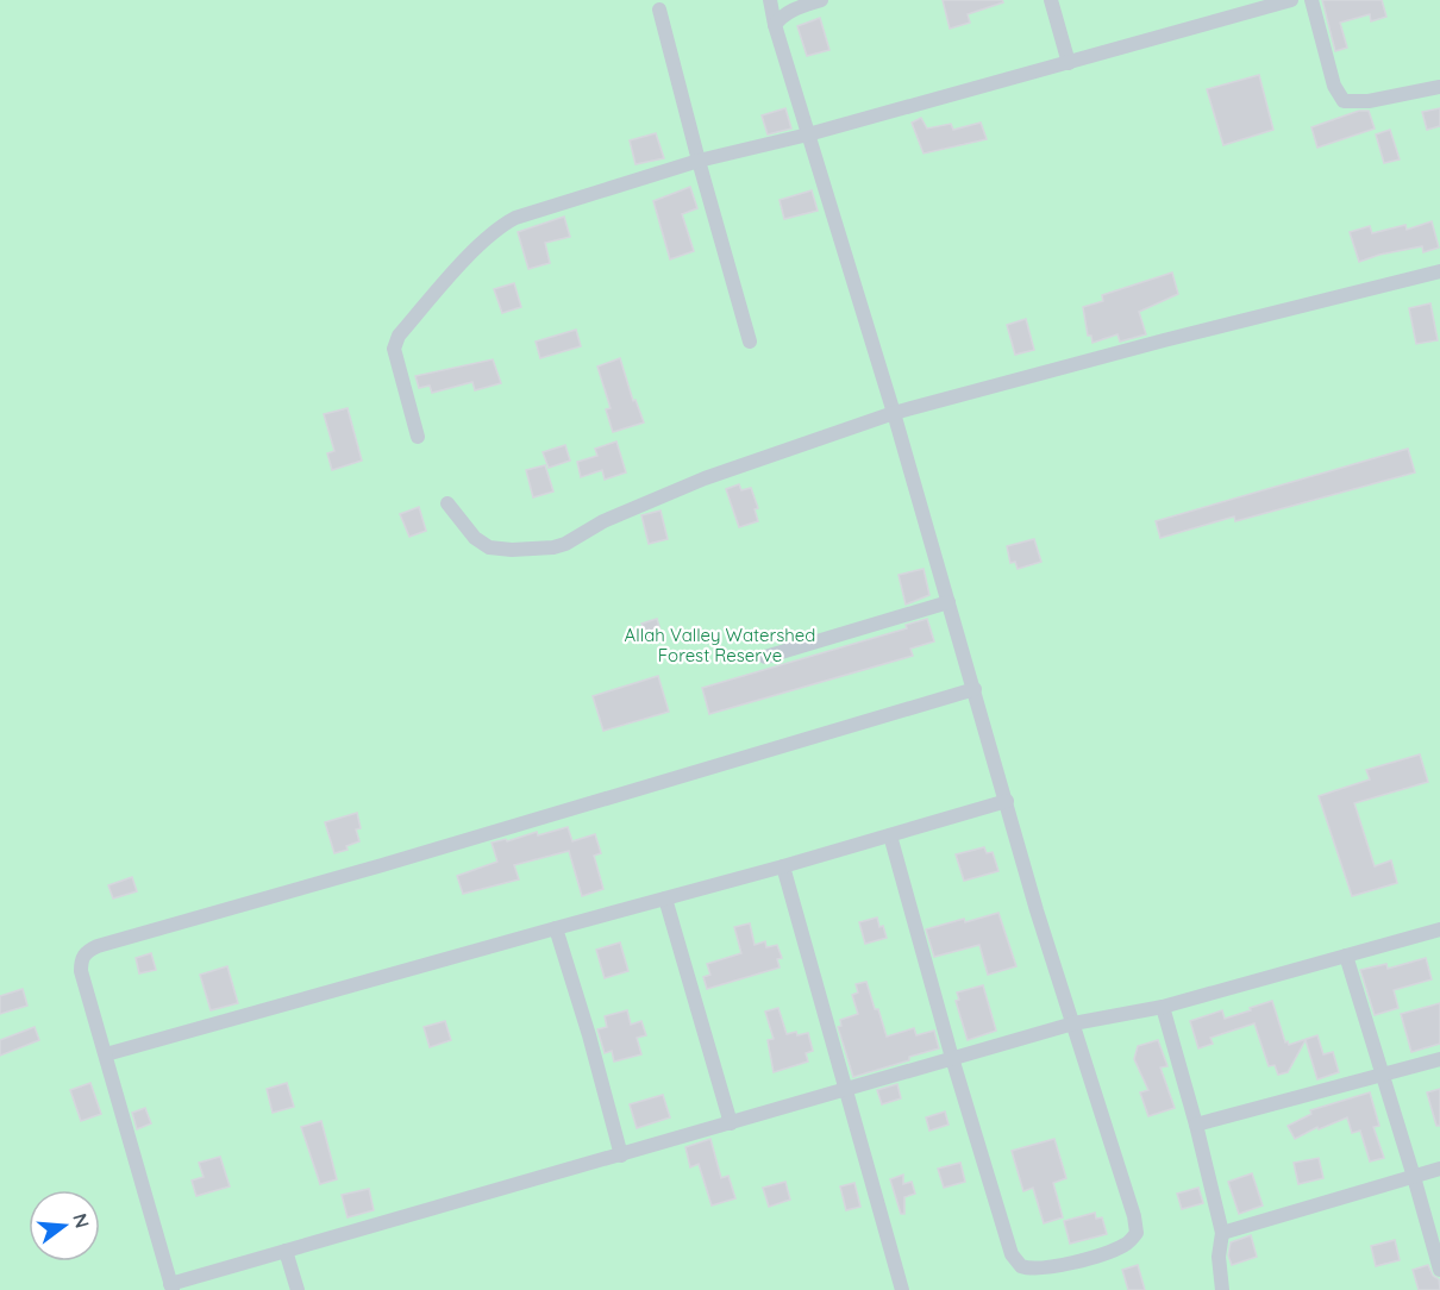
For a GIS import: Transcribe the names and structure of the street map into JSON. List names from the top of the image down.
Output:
{
  "parks": ["Allah Valley Watershed Forest Reserve"],
  "north": "right"
}
